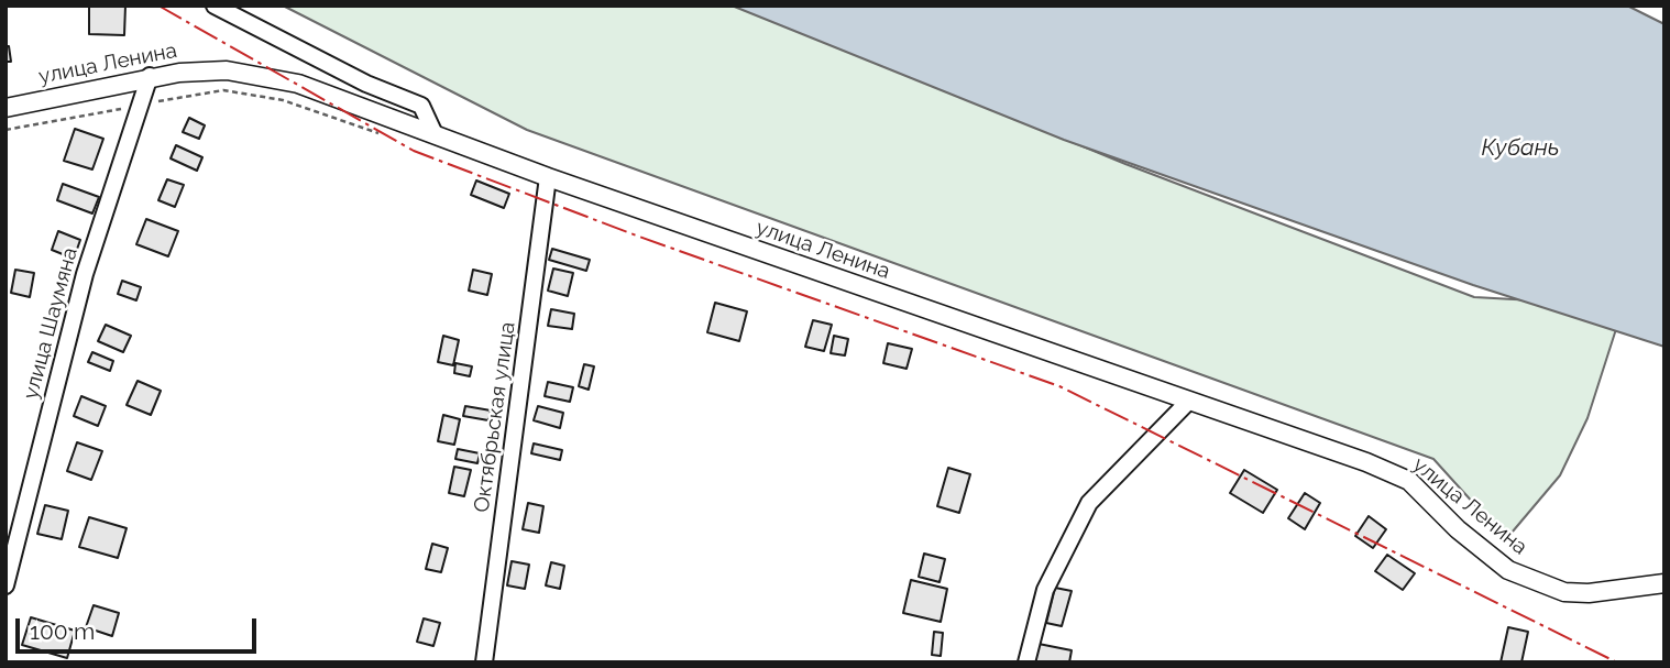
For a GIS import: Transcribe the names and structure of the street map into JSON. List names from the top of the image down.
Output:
{
  "streets": {
    "street": ["улица Ленина", "улица Шаумяна", "Октябрьская улица"]
  },
  "crossings": [
    ["улица Ленина", "улица Шаумяна"],
    ["улица Ленина", "Октябрьская улица"]
  ],
  "water": ["Кубань"],
  "scale_bar": "100 m"
}
